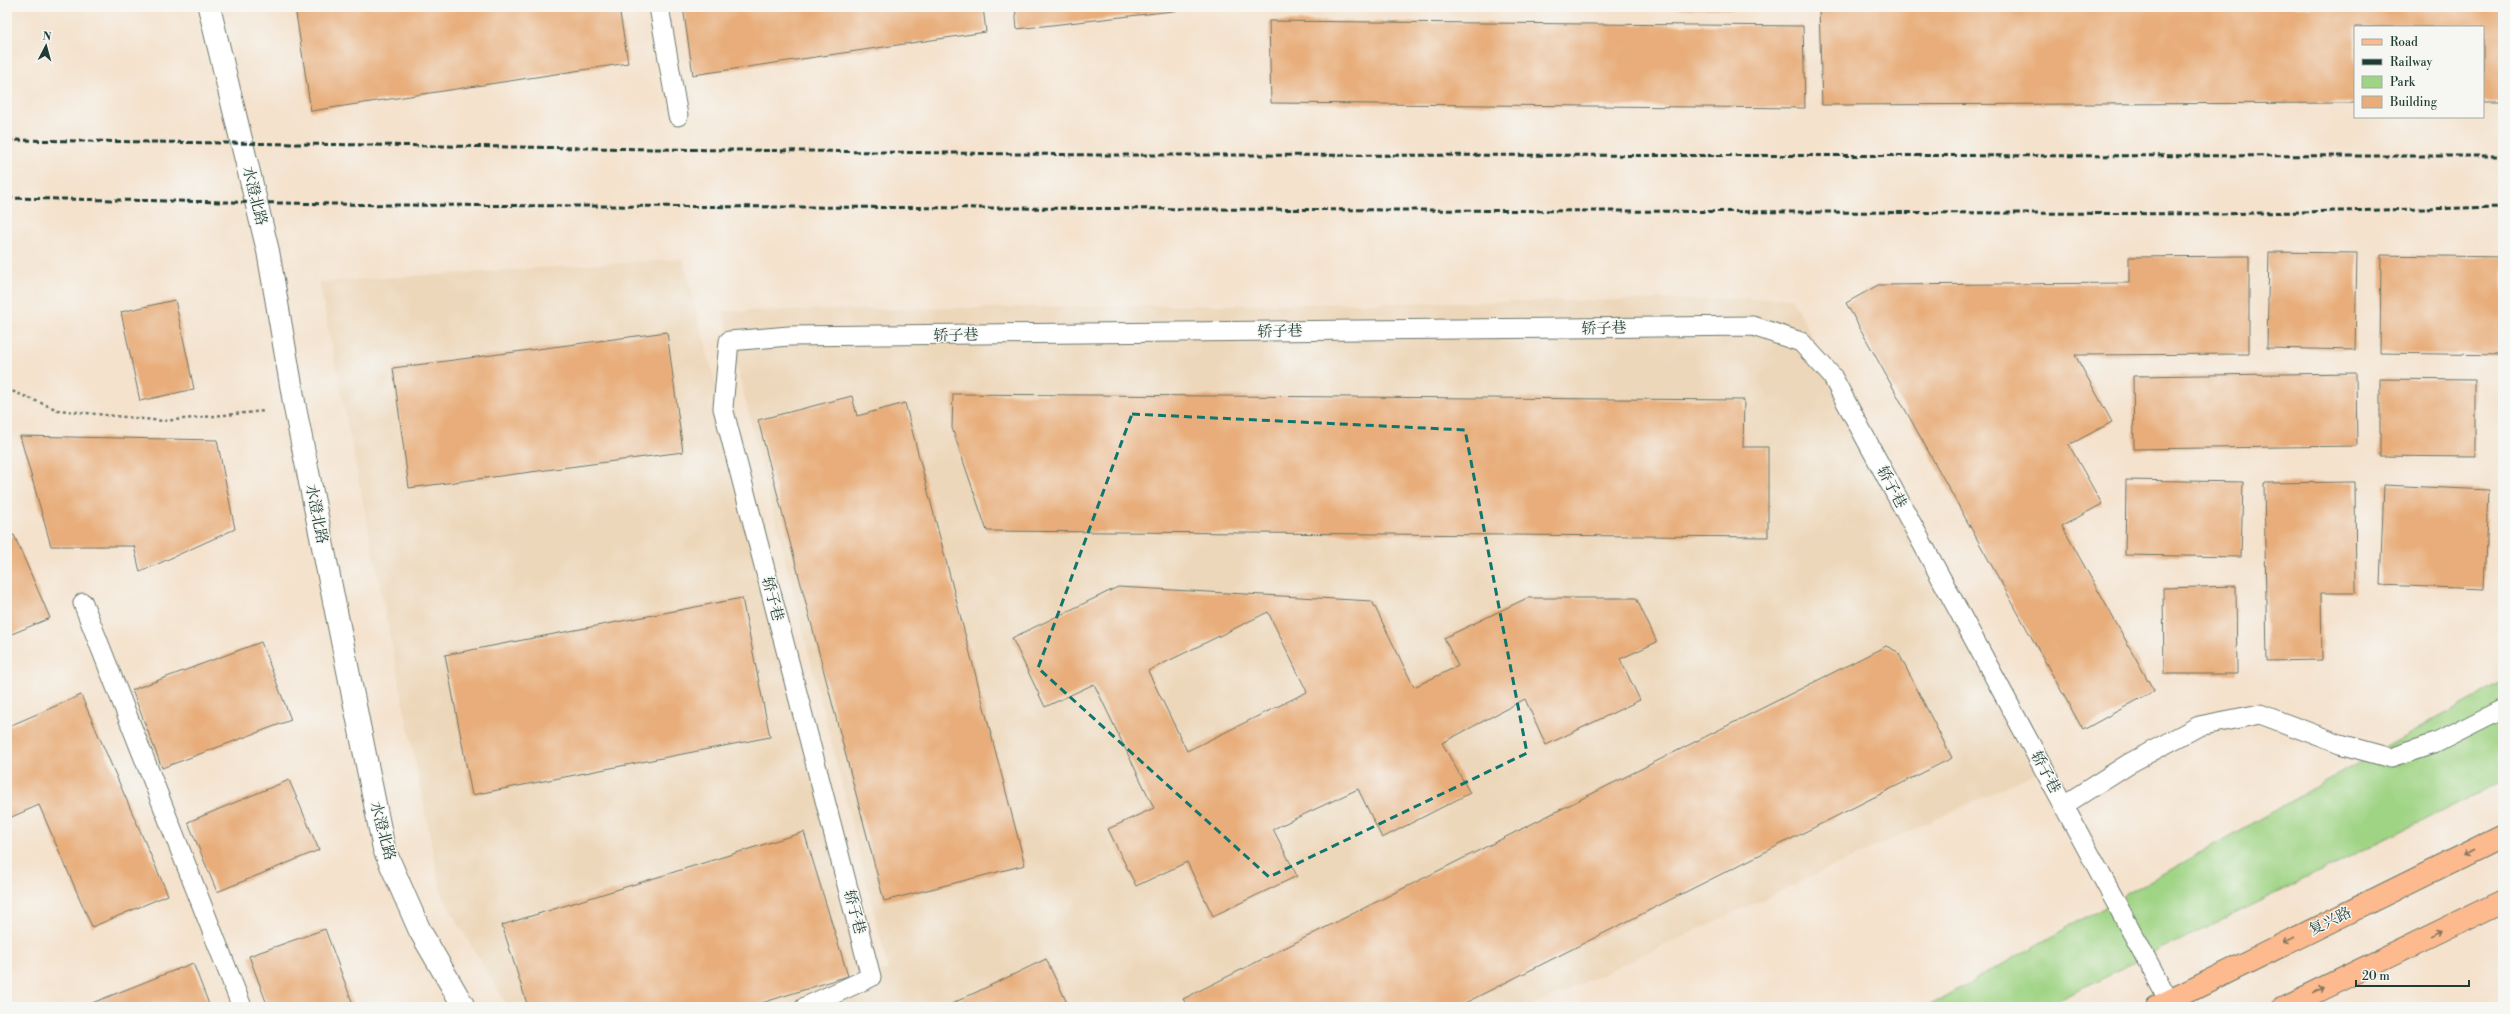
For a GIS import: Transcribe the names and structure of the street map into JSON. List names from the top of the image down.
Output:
{
  "streets": {
    "main road": ["复兴路"],
    "street": ["水澄北路"],
    "lane": ["轿子巷"]
  },
  "crossings": [
    ["轿子巷", "复兴路"]
  ],
  "legend": [
    "Road",
    "Railway",
    "Park",
    "Building"
  ],
  "scale_bar": "20 m",
  "north": "top"
}
